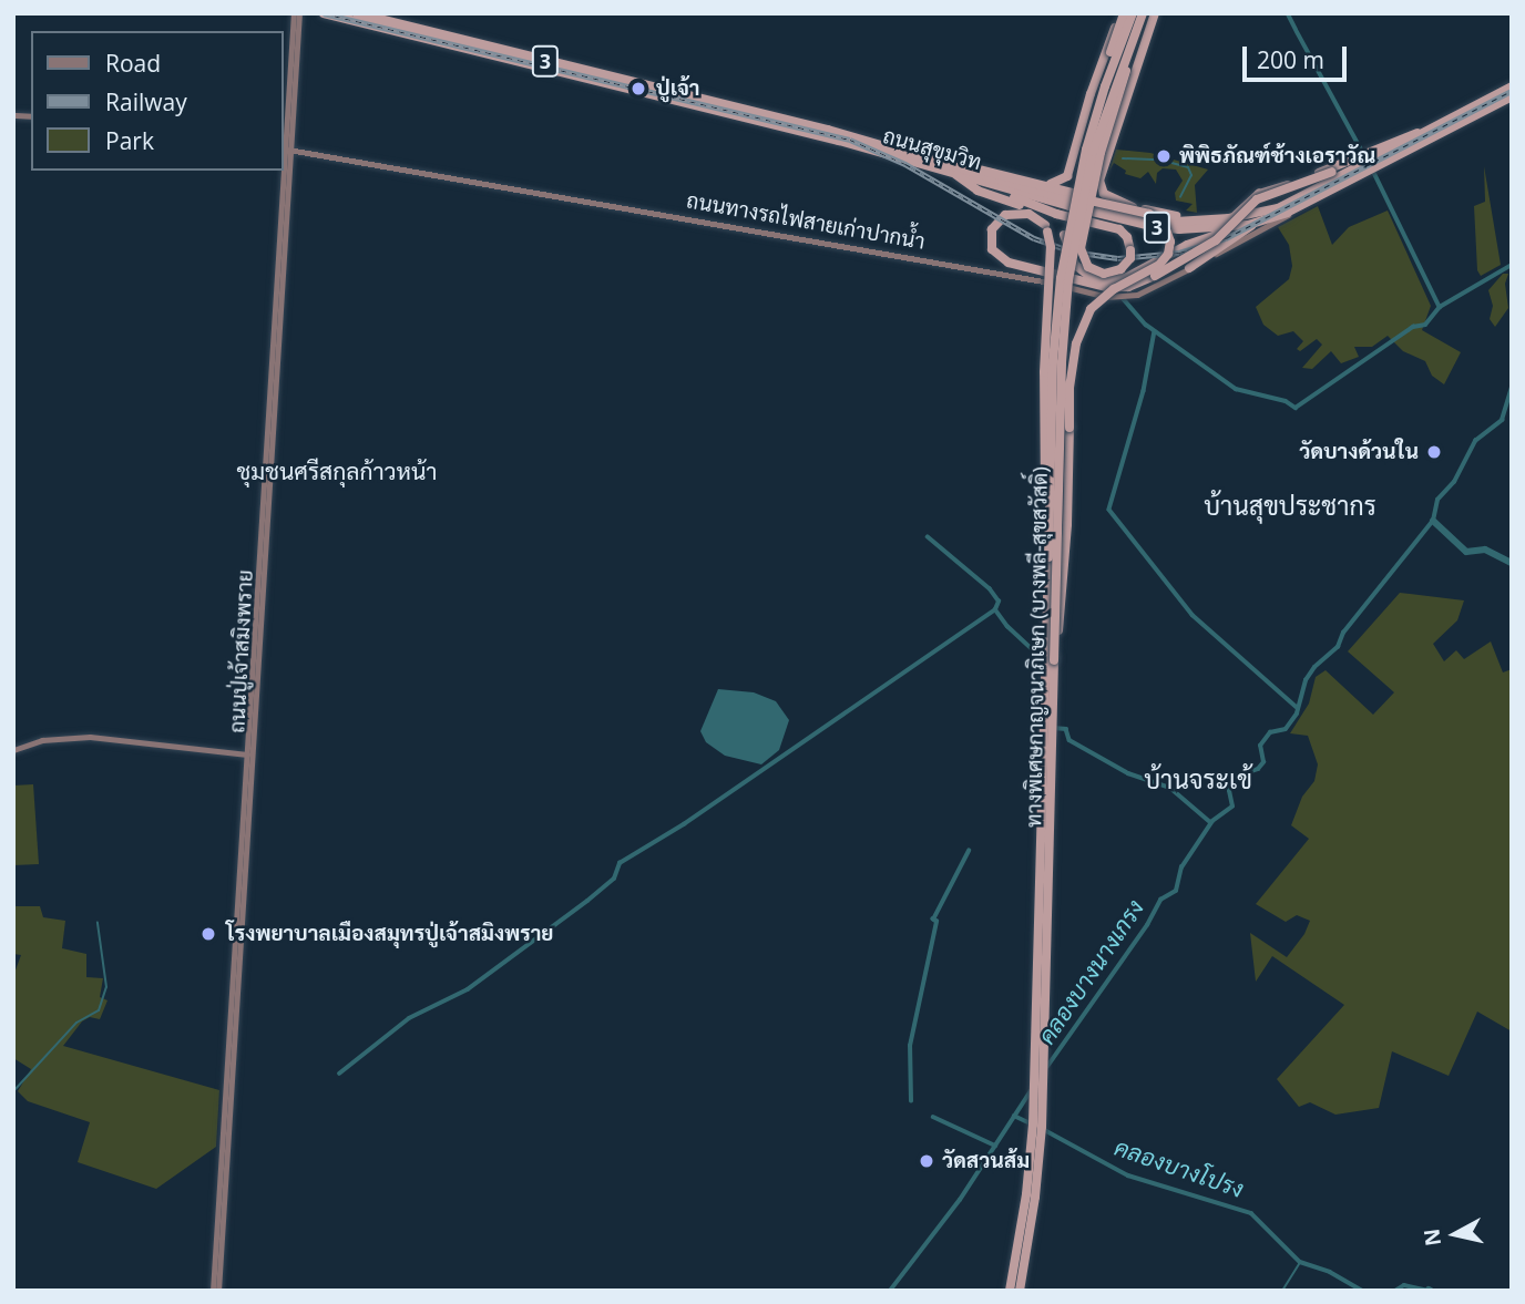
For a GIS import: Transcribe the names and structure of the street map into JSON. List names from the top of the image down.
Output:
{
  "streets": {
    "highway": ["3", "ถนนสุขุมวิท", "ทางพิเศษกาญจนาภิเษก (บางพลี-สุขสวัสดิ์)"],
    "main road": ["ถนนทางรถไฟสายเก่าปากน้ำ", "ถนนปู่เจ้าสมิงพราย"]
  },
  "crossings": [
    ["ถนนสุขุมวิท", "ถนนทางรถไฟสายเก่าปากน้ำ"],
    ["ถนนทางรถไฟสายเก่าปากน้ำ", "ถนนปู่เจ้าสมิงพราย"]
  ],
  "districts": ["ชุมชนศรีสกุลก้าวหน้า", "บ้านสุขประชากร", "บ้านจระเข้"],
  "water": ["คลองบางนางเกรง", "คลองบางโปรง"],
  "places": [
    "ปู่เจ้า",
    "พิพิธภัณฑ์ช้างเอราวัณ",
    "วัดบางด้วนใน",
    "โรงพยาบาลเมืองสมุทรปู่เจ้าสมิงพราย",
    "วัดสวนส้ม"
  ],
  "legend": ["Road", "Railway", "Park"],
  "scale_bar": "200 m",
  "north": "left"
}
